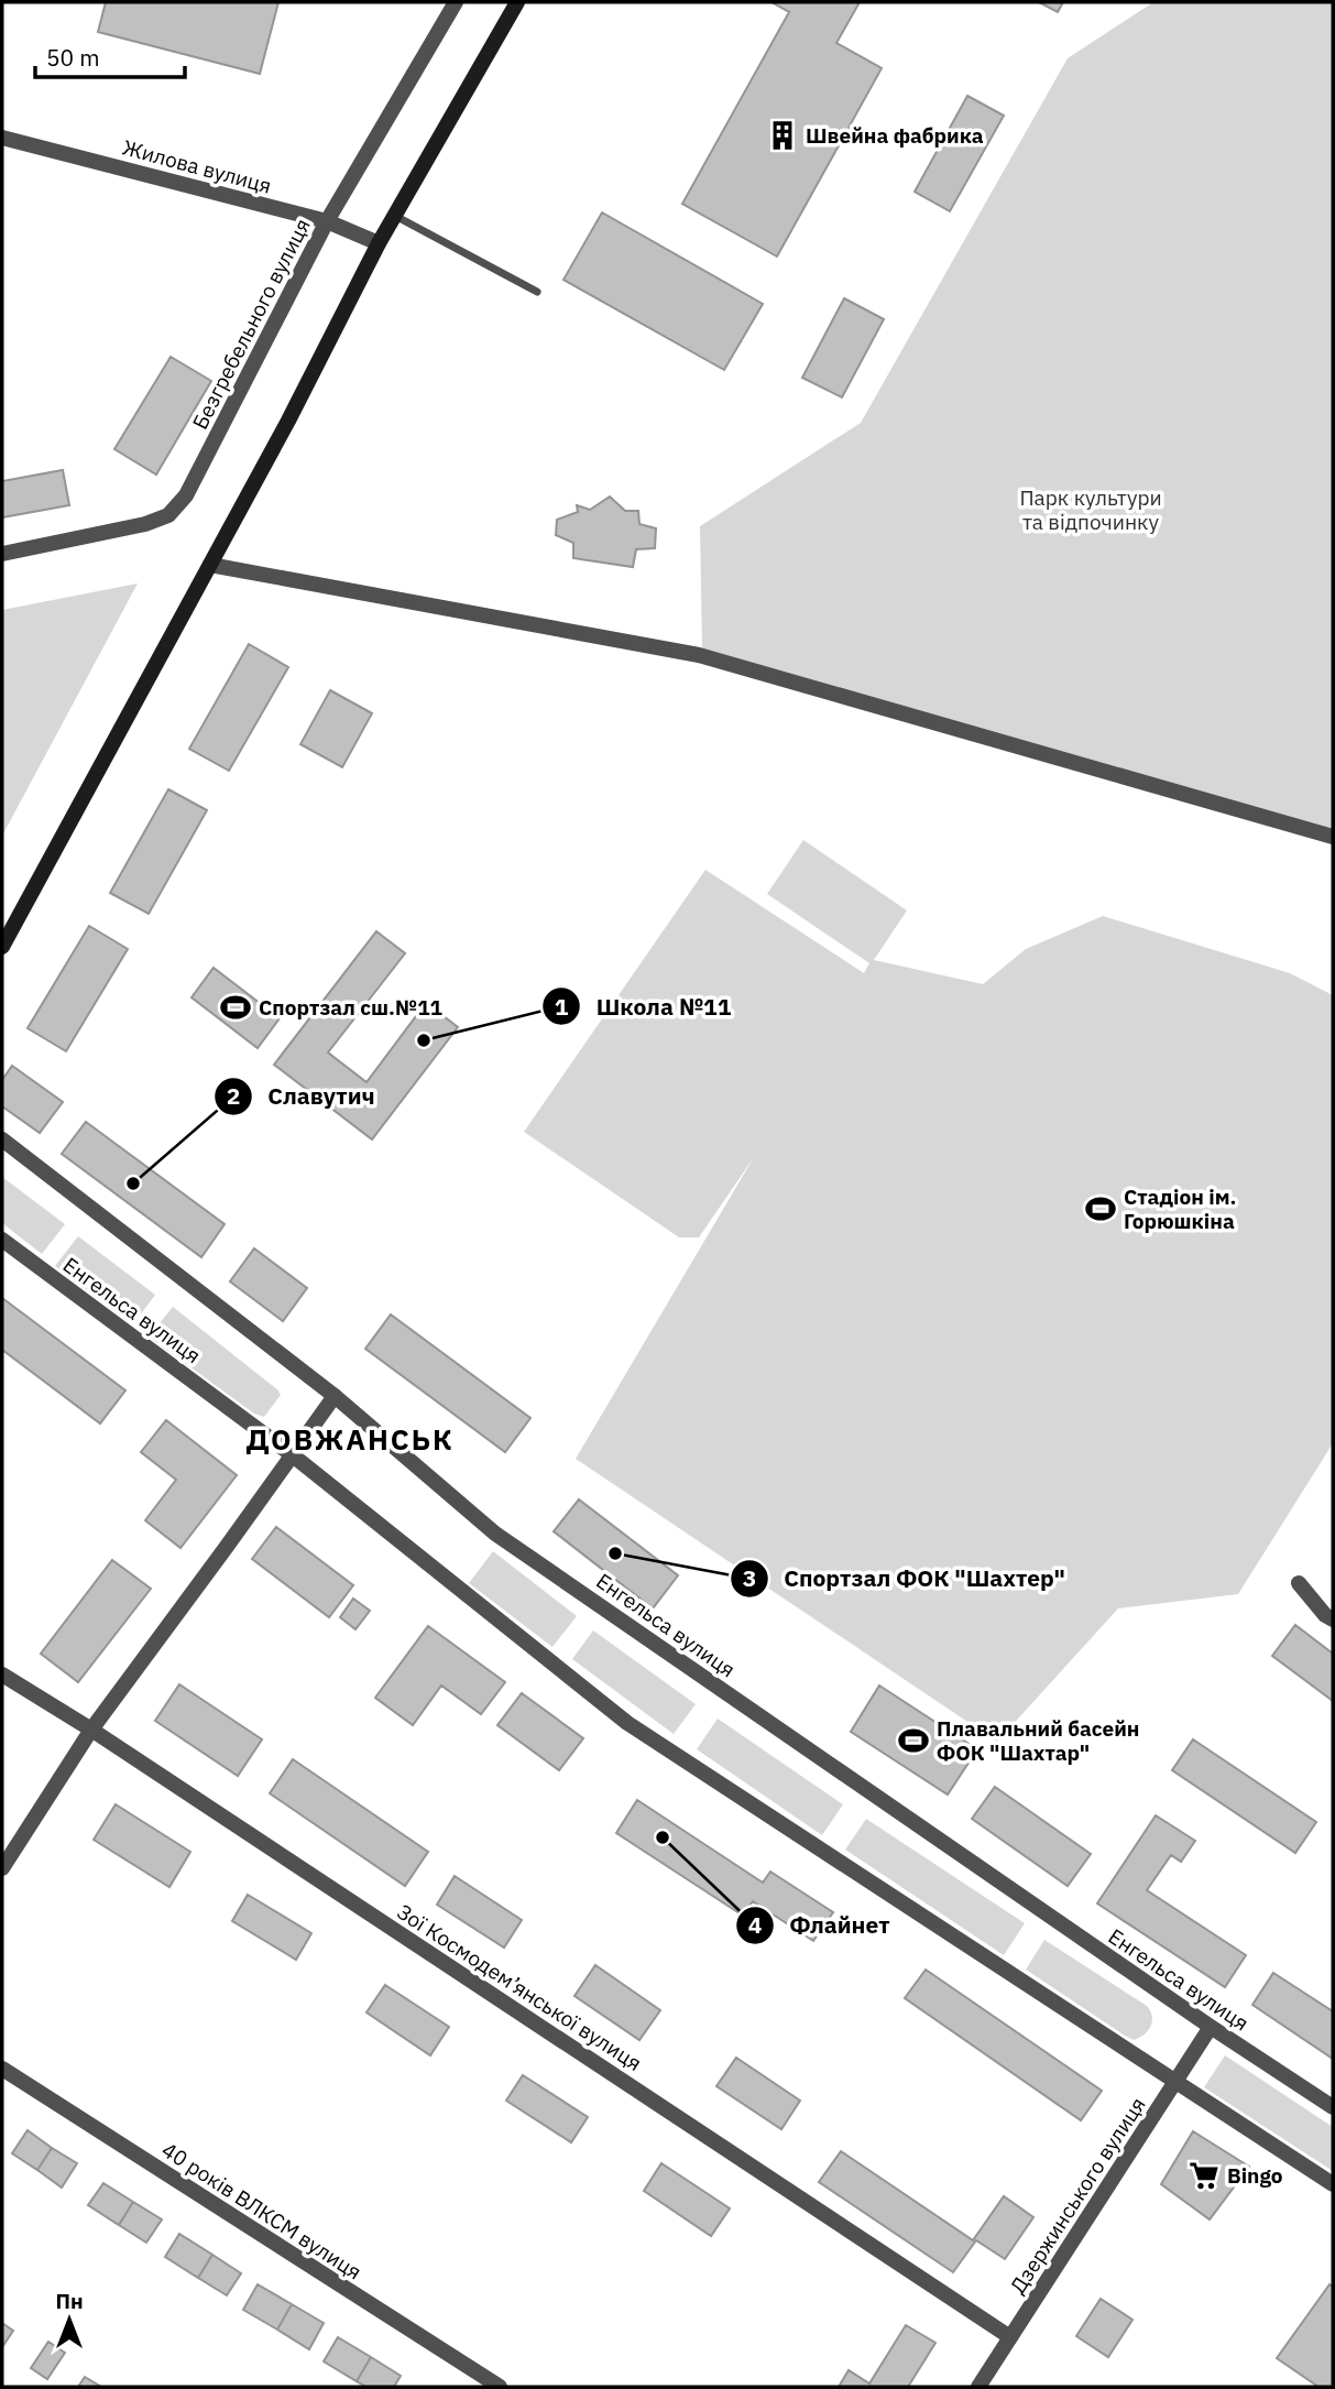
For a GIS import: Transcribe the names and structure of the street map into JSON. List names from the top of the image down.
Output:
{
  "streets": {
    "street": [
      "Жилова вулиця",
      "Безгребельного вулиця",
      "Енгельса вулиця",
      "Зої Космодем’янської вулиця",
      "Дзержинського вулиця",
      "40 років ВЛКСМ вулиця"
    ]
  },
  "crossings": [
    ["Жилова вулиця", "Безгребельного вулиця"],
    ["Енгельса вулиця", "Дзержинського вулиця"],
    ["Зої Космодем’янської вулиця", "Дзержинського вулиця"]
  ],
  "districts": ["ДОВЖАНСЬК"],
  "parks": ["Парк культури та відпочинку"],
  "places": {
    "building": ["Швейна фабрика"],
    "sports": ["Спортзал сш.№11", "Стадіон ім. Горюшкіна", "Плавальний басейн ФОК \"Шахтар\""],
    "other": [
      "Школа №11",
      "Славутич",
      "Спортзал ФОК \"Шахтер\"",
      "Флайнет"
    ],
    "supermarket": ["Bingo"]
  },
  "scale_bar": "50 m",
  "north": "top"
}
